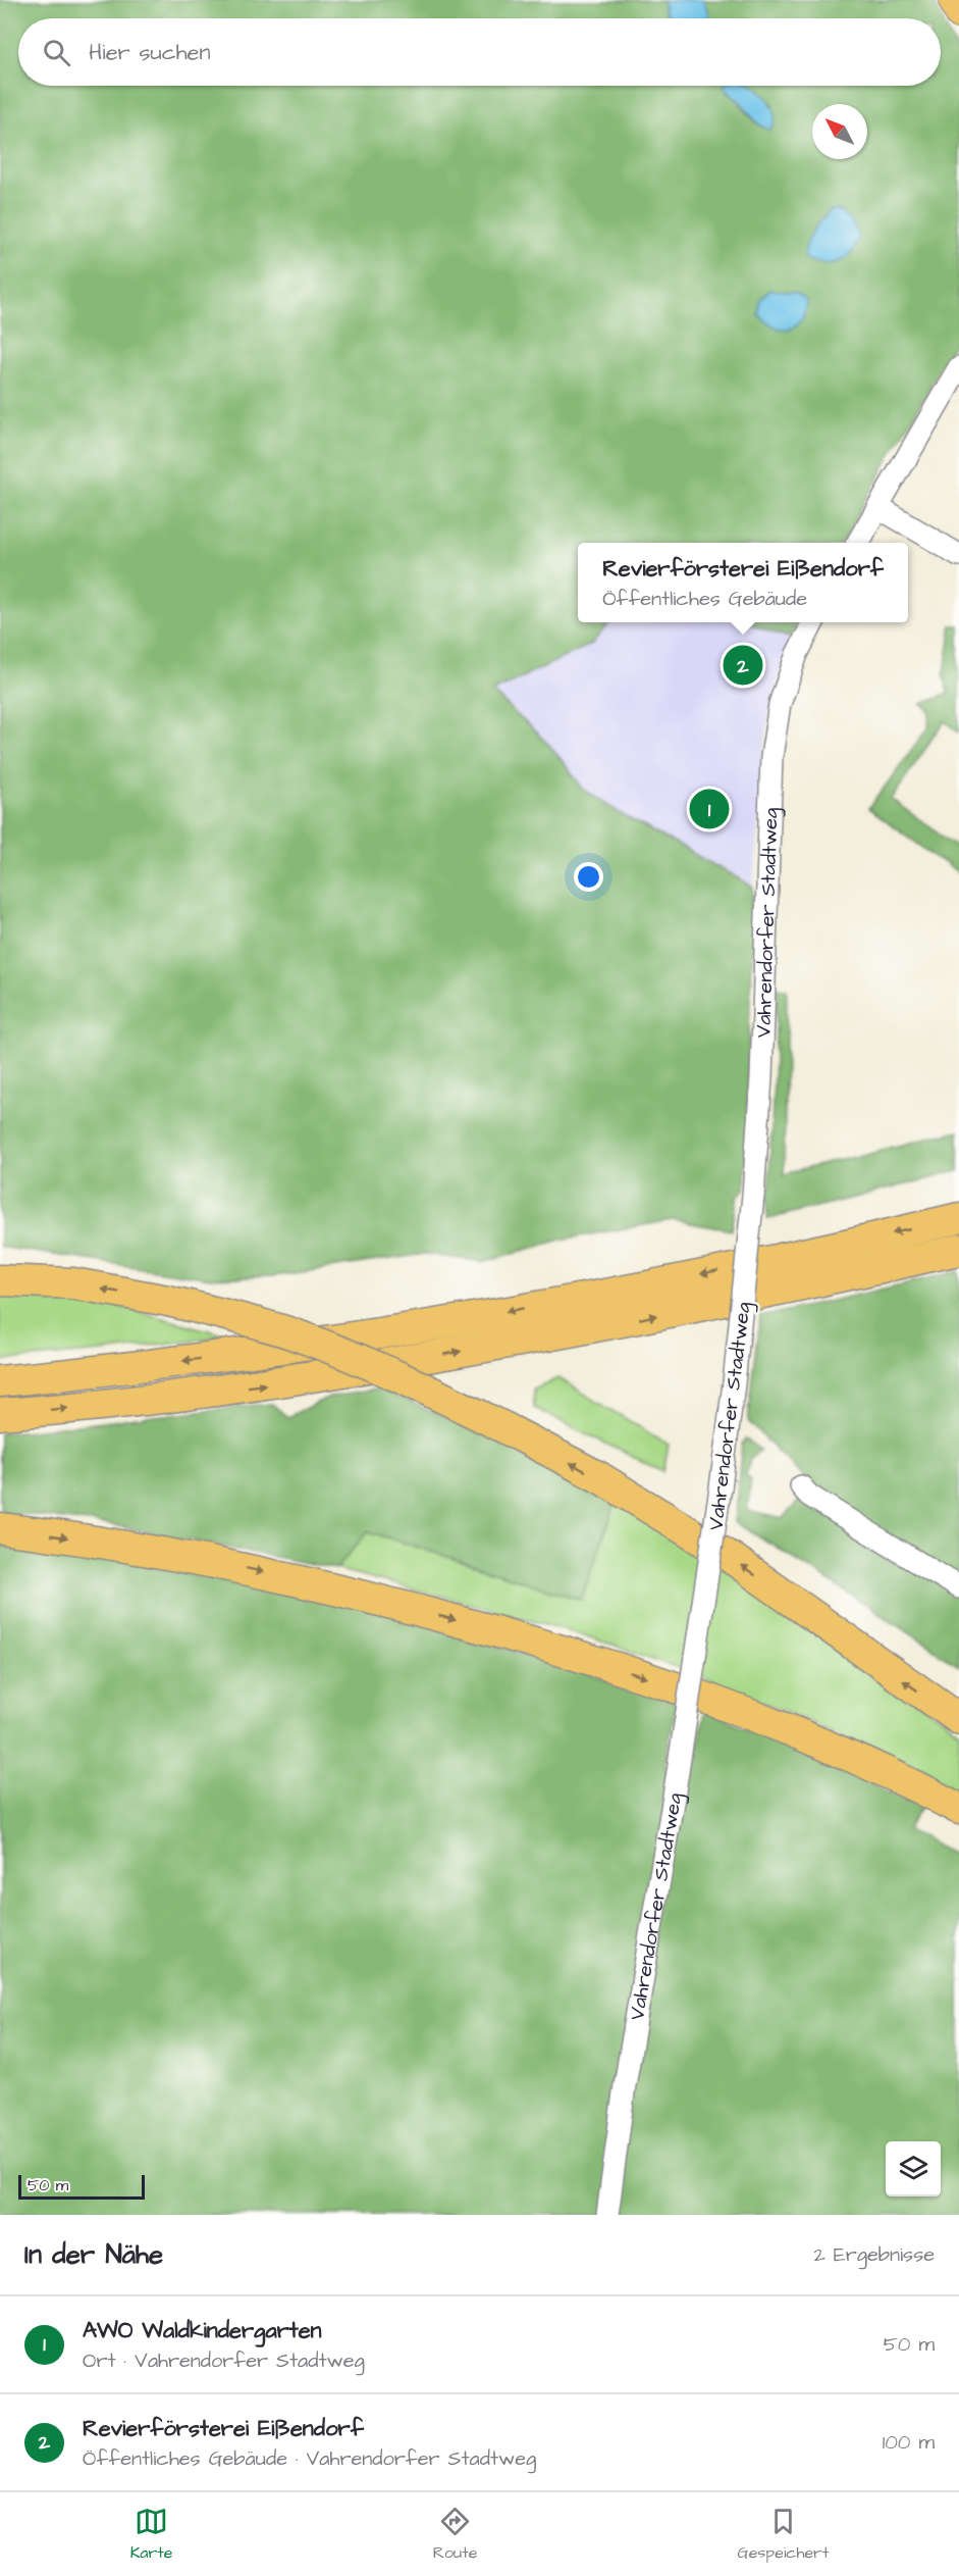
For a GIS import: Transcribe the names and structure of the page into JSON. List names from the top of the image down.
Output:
{
  "streets": {
    "street": ["Vahrendorfer Stadtweg"]
  },
  "scale_bar": "50 m",
  "north": "top left",
  "page": {
    "search": "Hier suchen",
    "popup": ["Revierförsterei Eißendorf", "Öffentliches Gebäude"],
    "pins": ["2", "1"],
    "scale": "50 m",
    "heading": ["In der Nähe", "2 Ergebnisse"],
    "list": [
      {
        "mark": "1",
        "name": "AWO Waldkindergarten",
        "note": "Ort · Vahrendorfer Stadtweg",
        "value": "50 m"
      },
      {
        "mark": "2",
        "name": "Revierförsterei Eißendorf",
        "note": "Öffentliches Gebäude · Vahrendorfer Stadtweg",
        "value": "100 m"
      }
    ],
    "nav": ["Karte", "Route", "Gespeichert"]
  }
}
